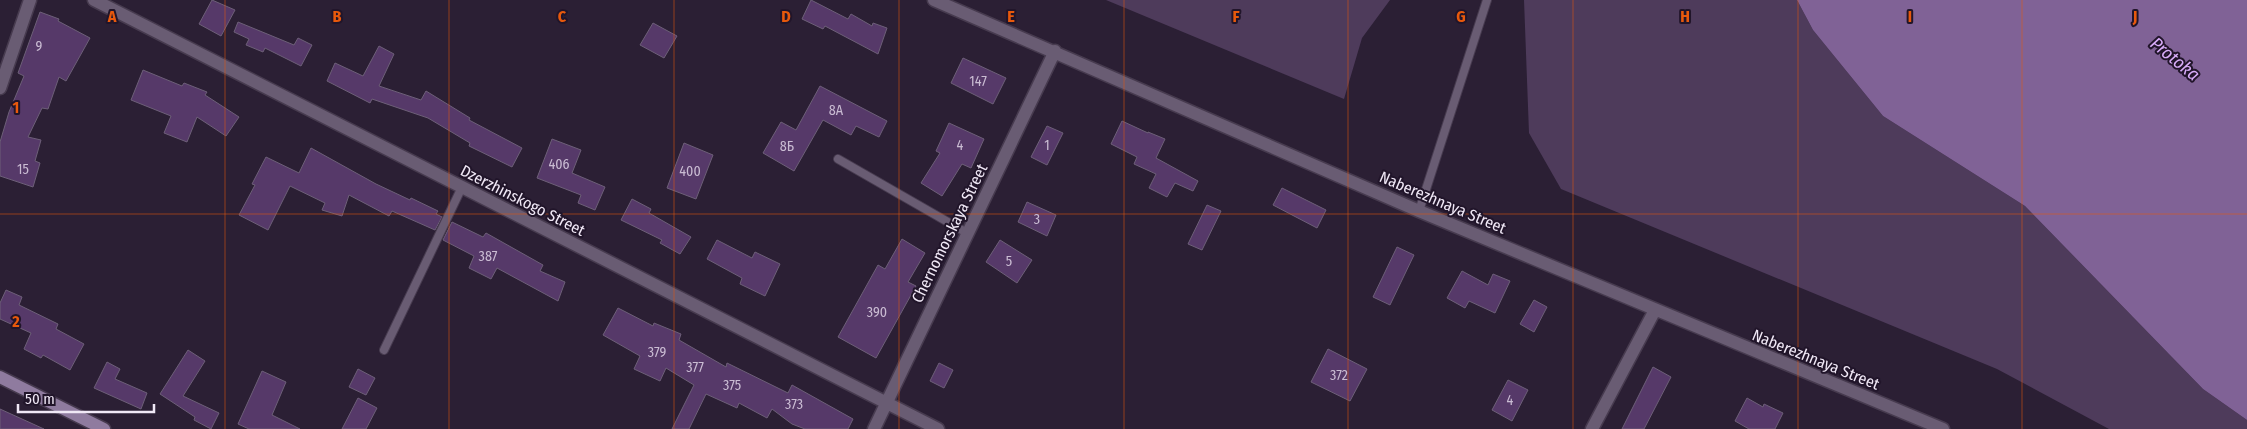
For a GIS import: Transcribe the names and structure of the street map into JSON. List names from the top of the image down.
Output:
{
  "streets": {
    "street": ["Dzerzhinskogo Street", "Naberezhnaya Street", "Chernomorskaya Street"]
  },
  "crossings": [
    ["Dzerzhinskogo Street", "Chernomorskaya Street"],
    ["Naberezhnaya Street", "Chernomorskaya Street"]
  ],
  "water": ["Protoka"],
  "house_numbers": [
    "9",
    "147",
    "8А",
    "4",
    "1",
    "8Б",
    "406",
    "15",
    "400",
    "3",
    "387",
    "5",
    "390",
    "379",
    "377",
    "372",
    "375",
    "4",
    "373"
  ],
  "scale_bar": "50 m",
  "grid": {
    "columns": [
      "A",
      "B",
      "C",
      "D",
      "E",
      "F",
      "G",
      "H",
      "I",
      "J"
    ],
    "rows": ["1", "2"]
  }
}
